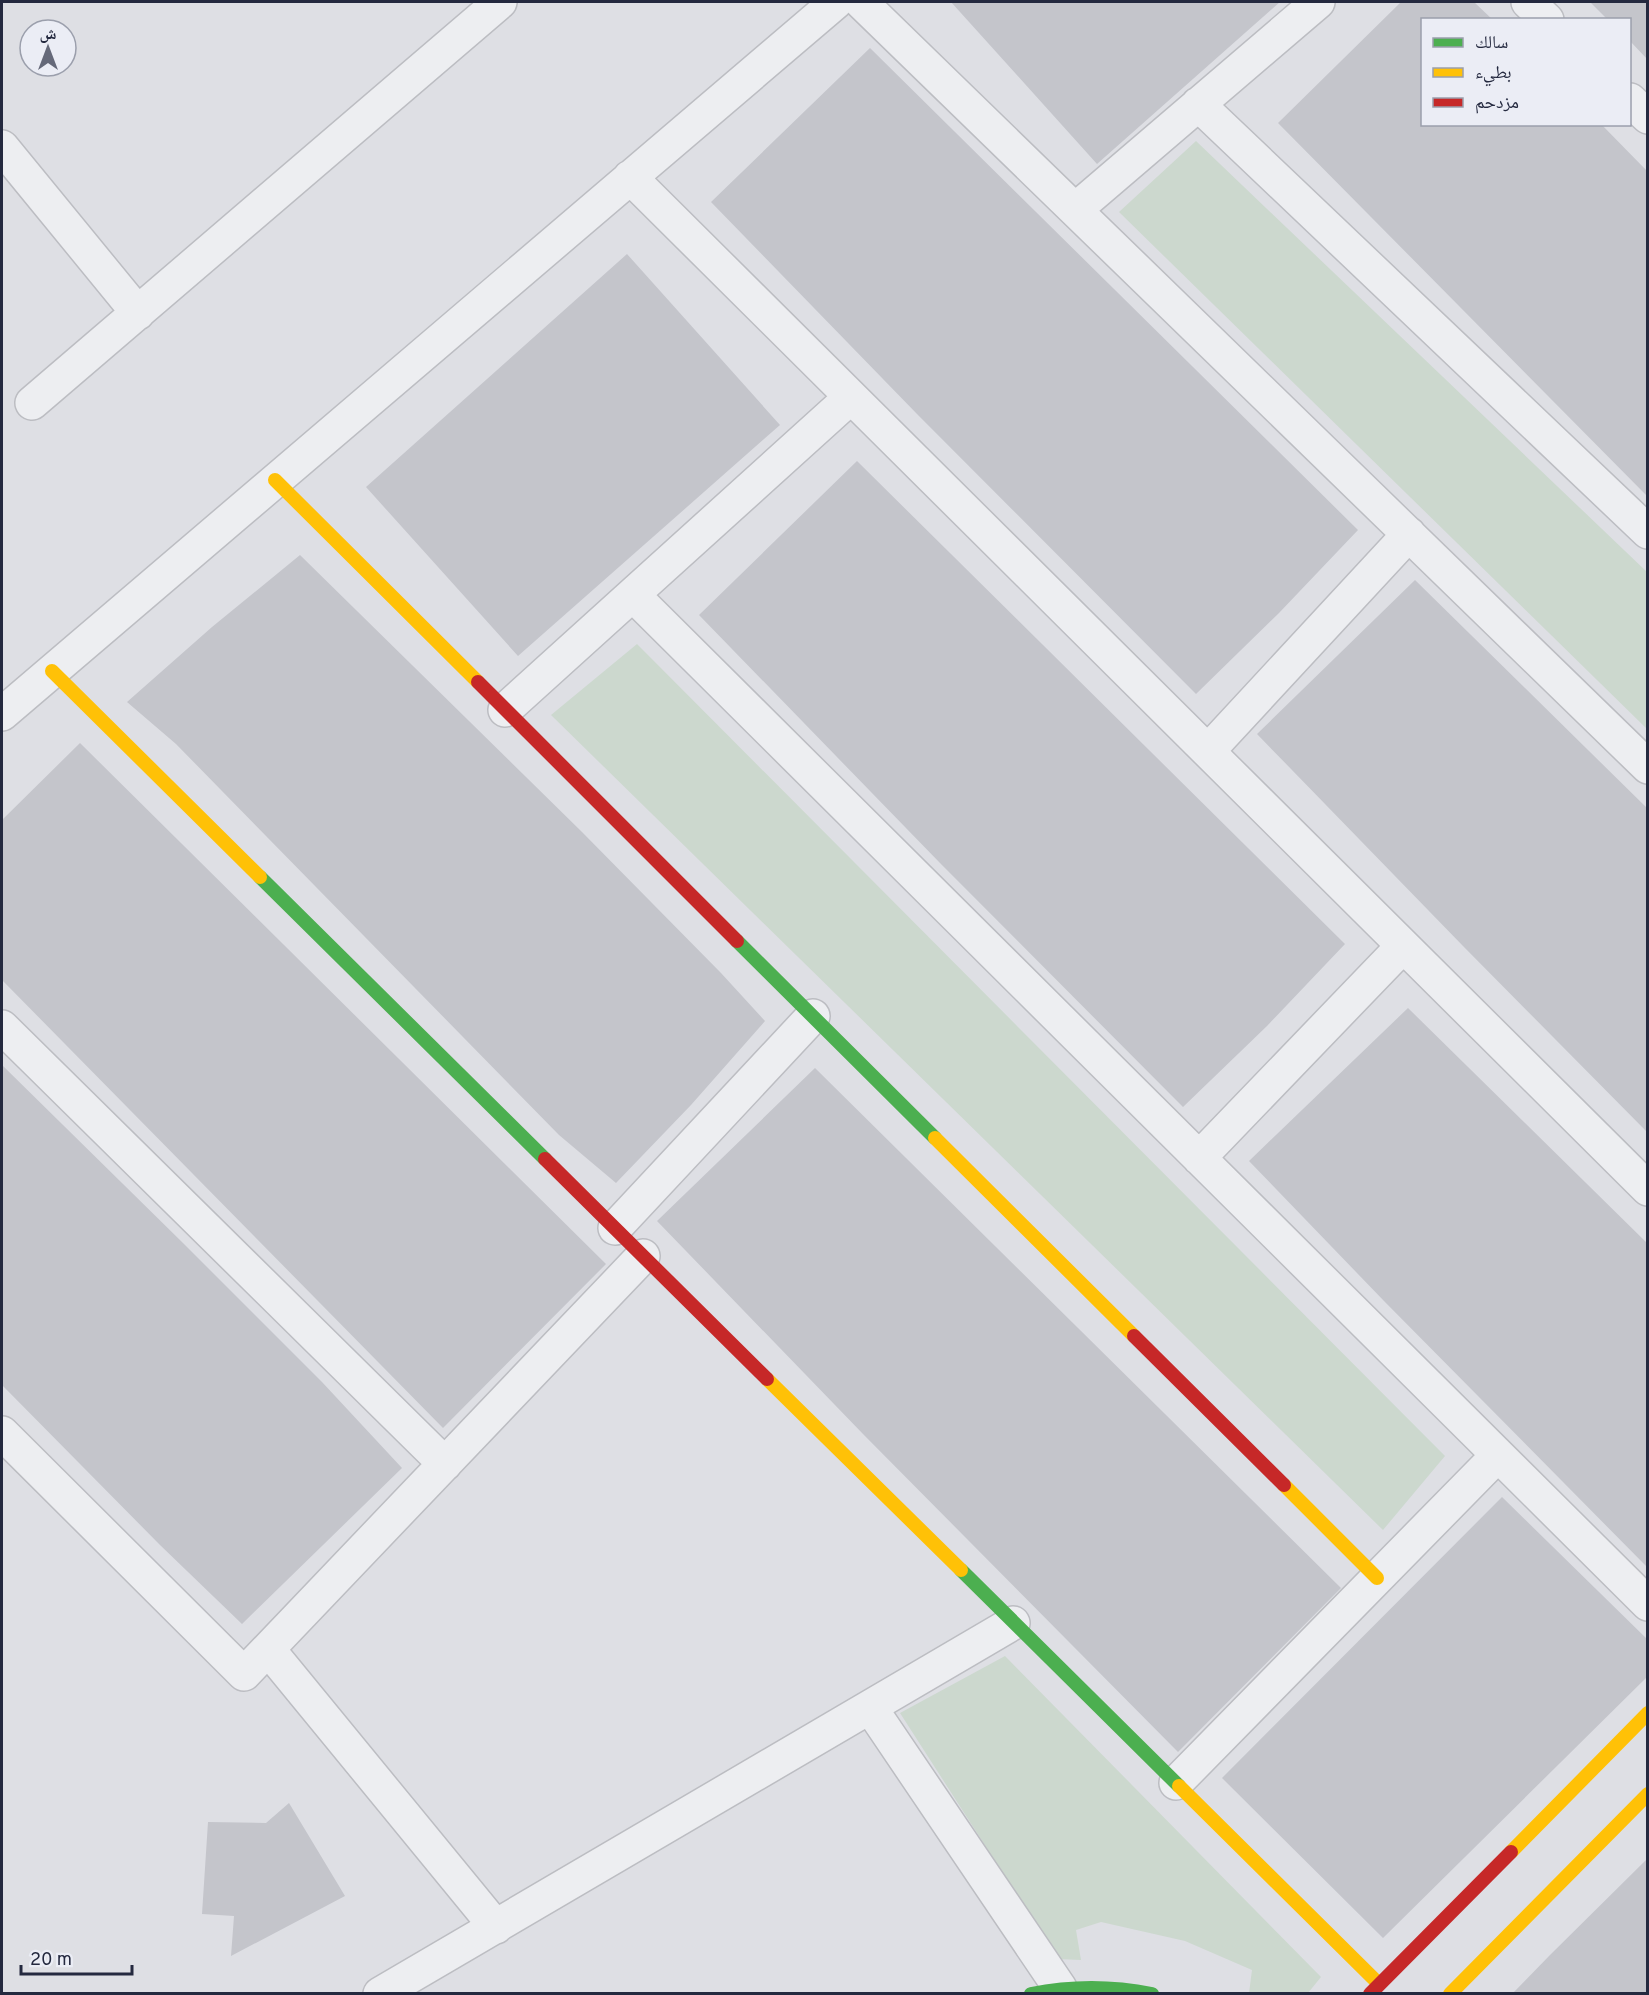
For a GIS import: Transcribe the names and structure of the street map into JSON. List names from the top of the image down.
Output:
{
  "legend": ["سالك", "بطيء", "مزدحم"],
  "scale_bar": "20 m",
  "north": "top"
}
